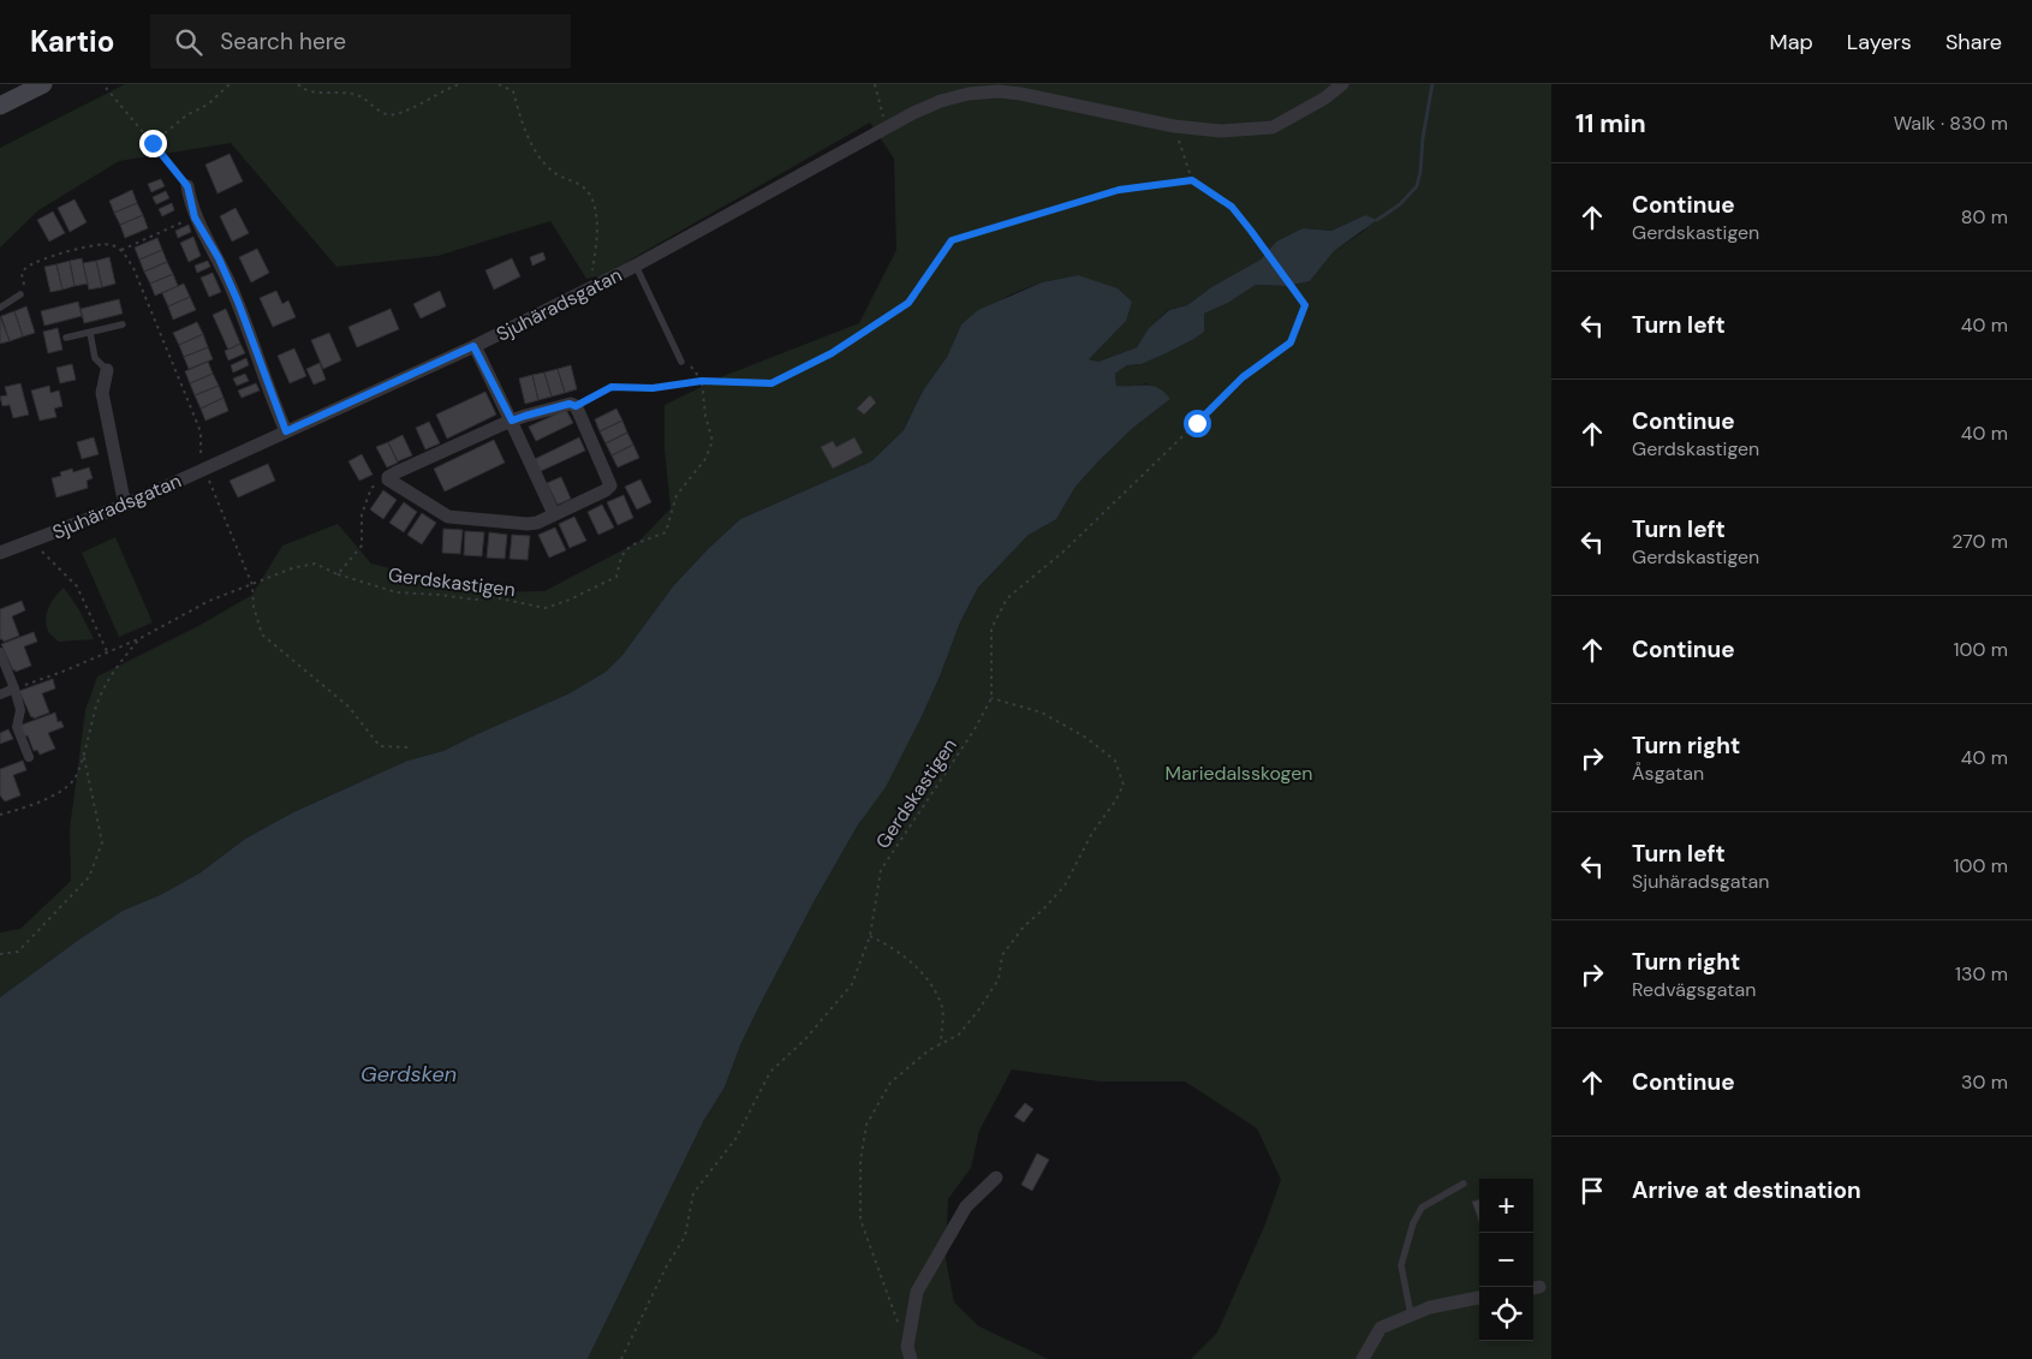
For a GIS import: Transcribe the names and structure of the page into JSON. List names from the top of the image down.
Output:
{
  "streets": {
    "street": ["Sjuhäradsgatan"],
    "path": ["Gerdskastigen"]
  },
  "water": ["Gerdsken"],
  "parks": ["Mariedalsskogen"],
  "page": {
    "header": "Kartio",
    "search": "Search here",
    "nav": ["Map", "Layers", "Share"],
    "heading": ["11 min", "Walk · 830 m"],
    "list": [
      ["Continue", "Gerdskastigen", "80 m"],
      ["Turn left", "40 m"],
      ["Continue", "Gerdskastigen", "40 m"],
      ["Turn left", "Gerdskastigen", "270 m"],
      ["Continue", "100 m"],
      ["Turn right", "Åsgatan", "40 m"],
      ["Turn left", "Sjuhäradsgatan", "100 m"],
      ["Turn right", "Redvägsgatan", "130 m"],
      ["Continue", "30 m"],
      "Arrive at destination"
    ],
    "map_buttons": ["+", "−"]
  }
}
